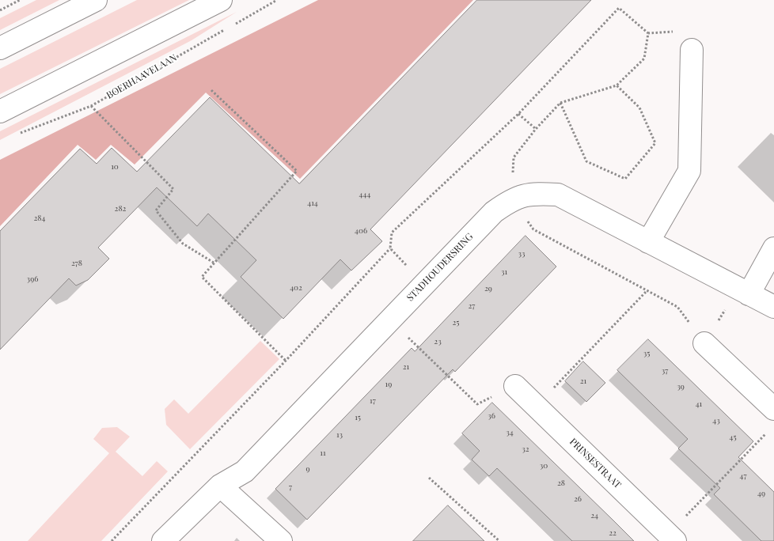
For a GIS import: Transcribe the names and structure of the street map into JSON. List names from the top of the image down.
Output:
{
  "streets": {
    "street": ["STADHOUDERSRING", "PRINSESTRAAT"],
    "path": ["BOERHAAVELAAN"]
  },
  "house_numbers": [
    "10",
    "444",
    "414",
    "282",
    "284",
    "406",
    "33",
    "278",
    "31",
    "396",
    "402",
    "29",
    "27",
    "25",
    "23",
    "35",
    "21",
    "37",
    "21",
    "19",
    "39",
    "17",
    "41",
    "36",
    "15",
    "43",
    "34",
    "13",
    "45",
    "32",
    "11",
    "30",
    "9",
    "47",
    "28",
    "7",
    "49",
    "26",
    "24",
    "22"
  ]
}
